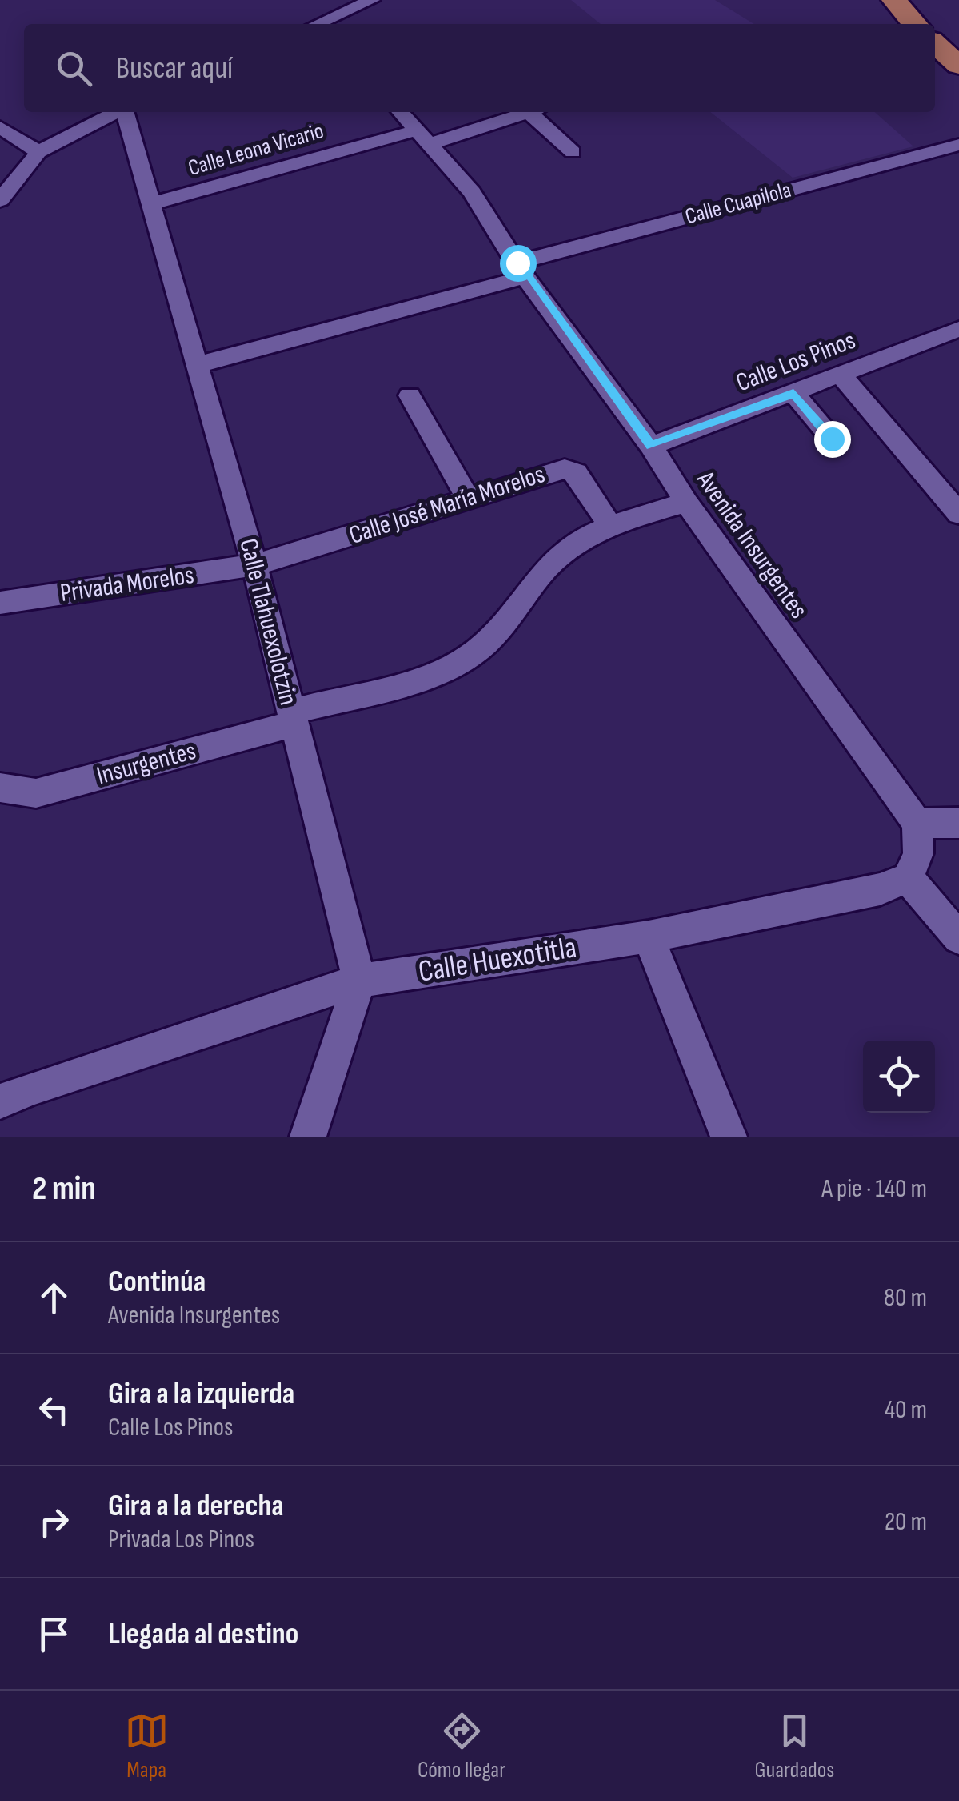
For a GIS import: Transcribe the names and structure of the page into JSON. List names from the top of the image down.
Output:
{
  "streets": {
    "street": [
      "Calle Leona Vicario",
      "Calle Cuapilola",
      "Calle Los Pinos",
      "Calle José María Morelos",
      "Avenida Insurgentes",
      "Privada Morelos",
      "Calle Tlahuexolotzin",
      "Insurgentes",
      "Calle Huexotitla"
    ]
  },
  "crossings": [
    ["Calle Leona Vicario", "Avenida Insurgentes"],
    ["Calle Leona Vicario", "Calle Tlahuexolotzin"],
    ["Calle Cuapilola", "Avenida Insurgentes"],
    ["Calle Cuapilola", "Calle Tlahuexolotzin"],
    ["Calle Los Pinos", "Avenida Insurgentes"],
    ["Calle José María Morelos", "Privada Morelos"],
    ["Calle José María Morelos", "Calle Tlahuexolotzin"],
    ["Calle José María Morelos", "Insurgentes"],
    ["Avenida Insurgentes", "Insurgentes"],
    ["Privada Morelos", "Calle Tlahuexolotzin"],
    ["Calle Tlahuexolotzin", "Insurgentes"],
    ["Calle Tlahuexolotzin", "Calle Huexotitla"]
  ],
  "page": {
    "search": "Buscar aquí",
    "heading": ["2 min", "A pie · 140 m"],
    "list": [
      ["Continúa", "Avenida Insurgentes", "80 m"],
      ["Gira a la izquierda", "Calle Los Pinos", "40 m"],
      ["Gira a la derecha", "Privada Los Pinos", "20 m"],
      "Llegada al destino"
    ],
    "nav": ["Mapa", "Cómo llegar", "Guardados"]
  }
}
